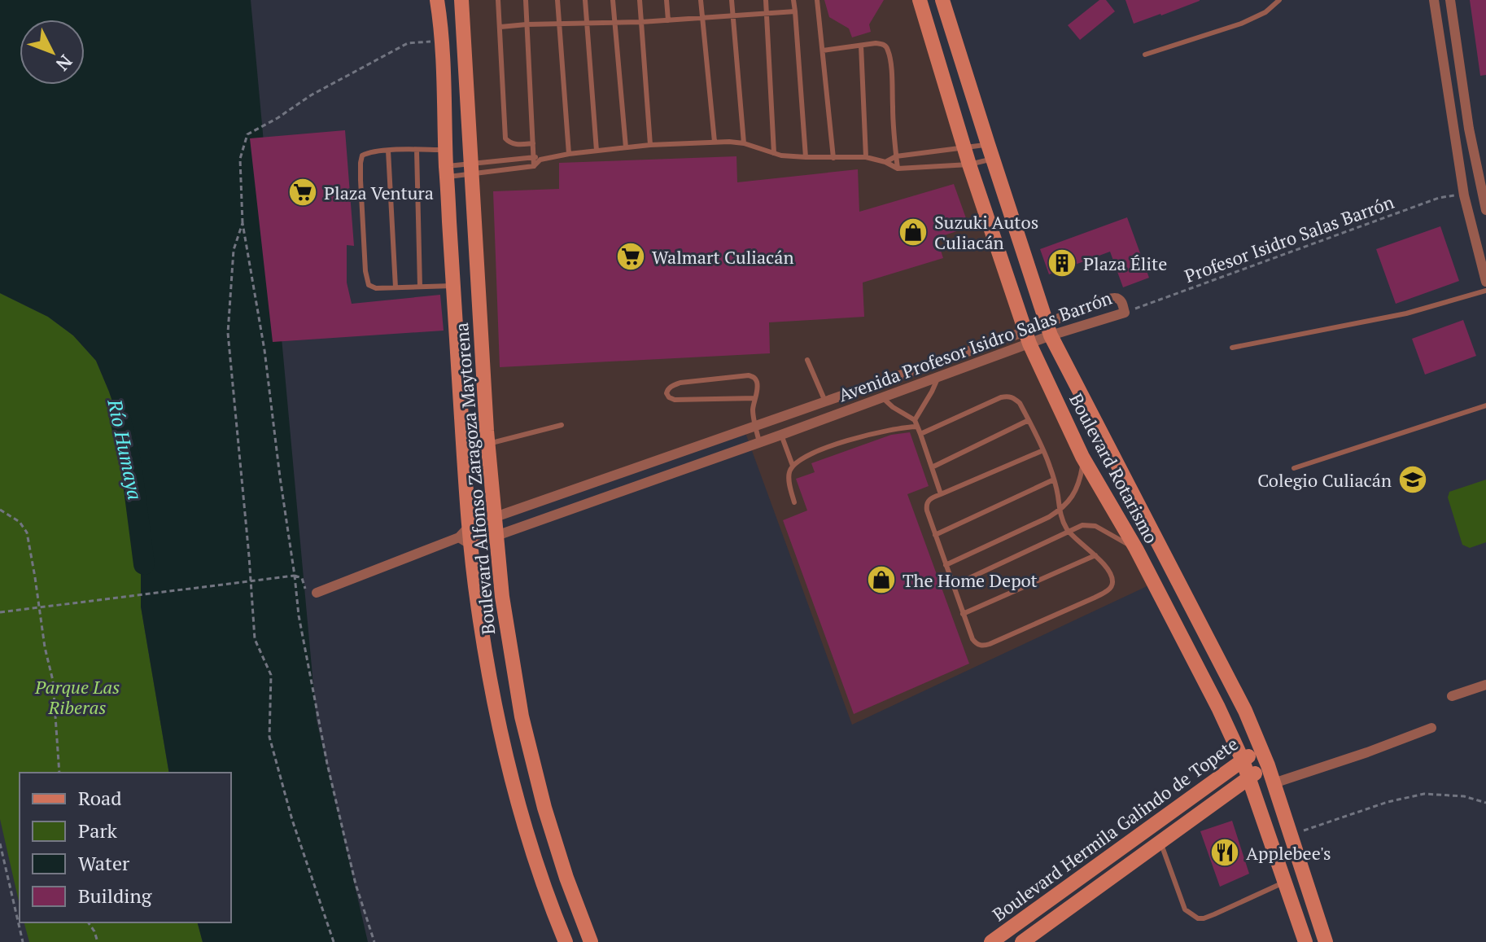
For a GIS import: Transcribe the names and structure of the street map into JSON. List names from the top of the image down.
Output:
{
  "streets": {
    "street": [
      "Avenida Profesor Isidro Salas Barrón",
      "Boulevard Rotarismo",
      "Boulevard Alfonso Zaragoza Maytorena",
      "Boulevard Hermila Galindo de Topete"
    ],
    "path": ["Profesor Isidro Salas Barrón"]
  },
  "crossings": [
    ["Profesor Isidro Salas Barrón", "Avenida Profesor Isidro Salas Barrón"],
    ["Avenida Profesor Isidro Salas Barrón", "Boulevard Rotarismo"],
    ["Avenida Profesor Isidro Salas Barrón", "Boulevard Alfonso Zaragoza Maytorena"],
    ["Boulevard Rotarismo", "Boulevard Hermila Galindo de Topete"]
  ],
  "water": ["Río Humaya"],
  "parks": ["Parque Las Riberas"],
  "places": {
    "supermarket": ["Plaza Ventura", "Walmart Culiacán"],
    "shop": ["Suzuki Autos Culiacán", "The Home Depot"],
    "building": ["Plaza Élite"],
    "school or university": ["Colegio Culiacán"],
    "restaurant": ["Applebee's"]
  },
  "legend": [
    "Road",
    "Park",
    "Water",
    "Building"
  ],
  "north": "bottom right"
}
